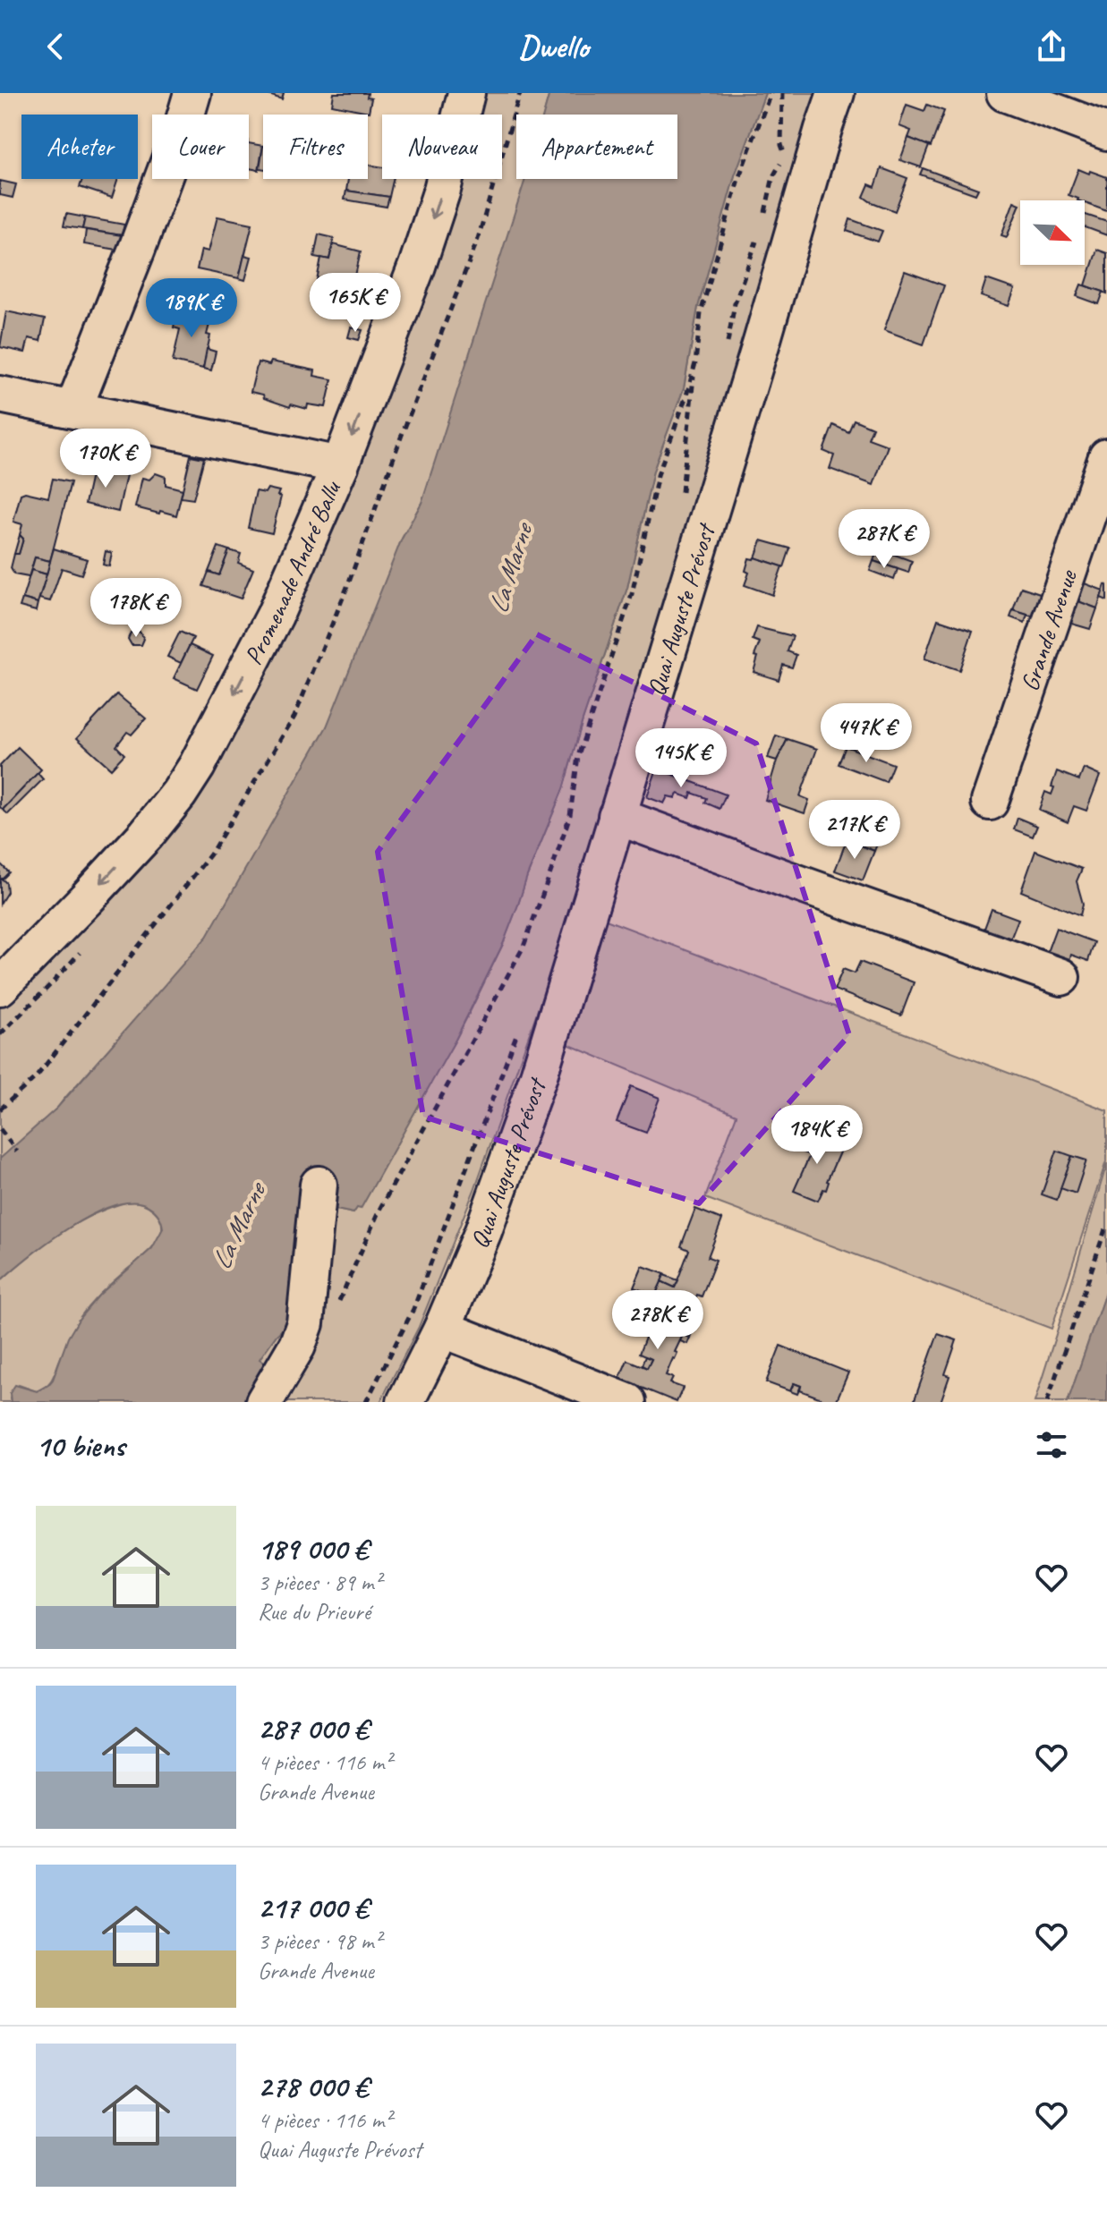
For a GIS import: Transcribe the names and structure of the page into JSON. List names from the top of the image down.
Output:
{
  "streets": {
    "street": ["Promenade André Ballu", "Quai Auguste Prévost", "Grande Avenue"]
  },
  "water": ["La Marne"],
  "north": "bottom right",
  "page": {
    "header": "Dwello",
    "chip": [
      "Acheter",
      "Louer",
      "Filtres",
      "Nouveau",
      "Appartement"
    ],
    "price": [
      "165K €",
      "189K €",
      "170K €",
      "287K €",
      "178K €",
      "447K €",
      "145K €",
      "217K €",
      "184K €",
      "278K €"
    ],
    "heading": "10 biens",
    "list": [
      {
        "name": "189 000 €",
        "note": "3 pièces · 89 m² · Rue du Prieuré"
      },
      {
        "name": "287 000 €",
        "note": "4 pièces · 116 m² · Grande Avenue"
      },
      {
        "name": "217 000 €",
        "note": "3 pièces · 98 m² · Grande Avenue"
      },
      {
        "name": "278 000 €",
        "note": "4 pièces · 116 m² · Quai Auguste Prévost"
      }
    ]
  }
}
